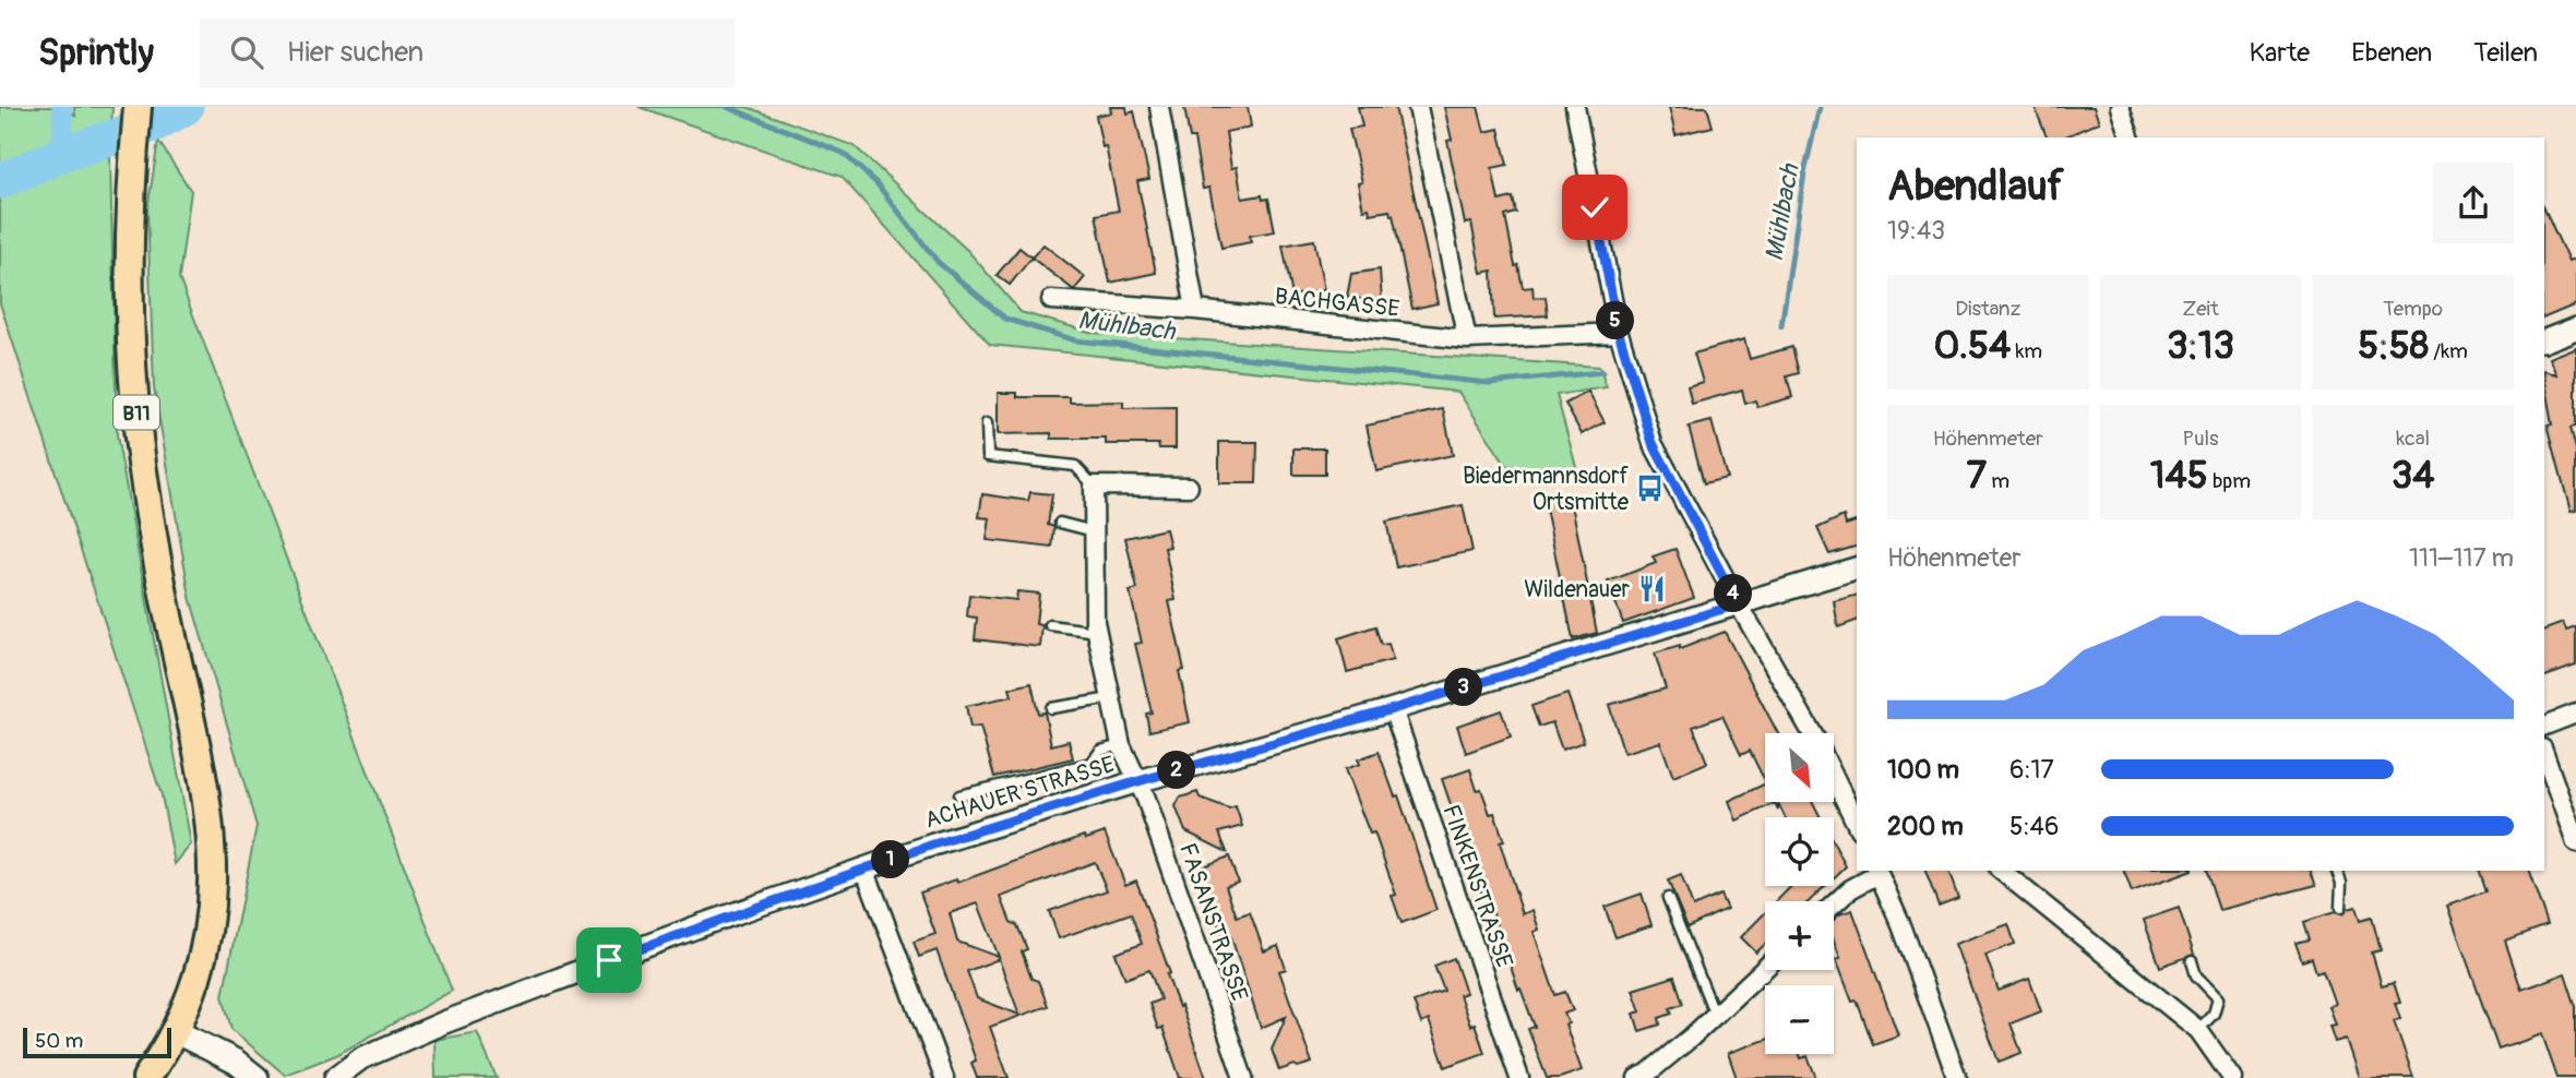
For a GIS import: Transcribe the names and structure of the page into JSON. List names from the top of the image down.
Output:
{
  "streets": {
    "main road": ["B11"],
    "street": [
      "BACHGASSE",
      "ACHAUER STRASSE",
      "FINKENSTRASSE",
      "FASANSTRASSE"
    ]
  },
  "crossings": [
    ["ACHAUER STRASSE", "FINKENSTRASSE"],
    ["ACHAUER STRASSE", "FASANSTRASSE"]
  ],
  "water": ["Mühlbach"],
  "places": {
    "bus stop": ["Biedermannsdorf Ortsmitte"],
    "restaurant": ["Wildenauer"]
  },
  "scale_bar": "50 m",
  "north": "bottom right",
  "page": {
    "header": "Sprintly",
    "search": "Hier suchen",
    "nav": ["Karte", "Ebenen", "Teilen"],
    "heading": ["Abendlauf", "19:43"],
    "stats": [
      ["Distanz", "0.54 km"],
      ["Zeit", "3:13"],
      ["Tempo", "5:58 /km"],
      ["Höhenmeter", "7 m"],
      ["Puls", "145 bpm"],
      ["kcal", "34"]
    ],
    "pins": [
      "5",
      "4",
      "3",
      "2",
      "1"
    ],
    "chart": ["Höhenmeter", "111–117 m"],
    "map_buttons": ["+", "−"],
    "list": [
      {
        "name": "100 m",
        "note": "6:17"
      },
      {
        "name": "200 m",
        "note": "5:46"
      }
    ],
    "scale": "50 m"
  }
}
